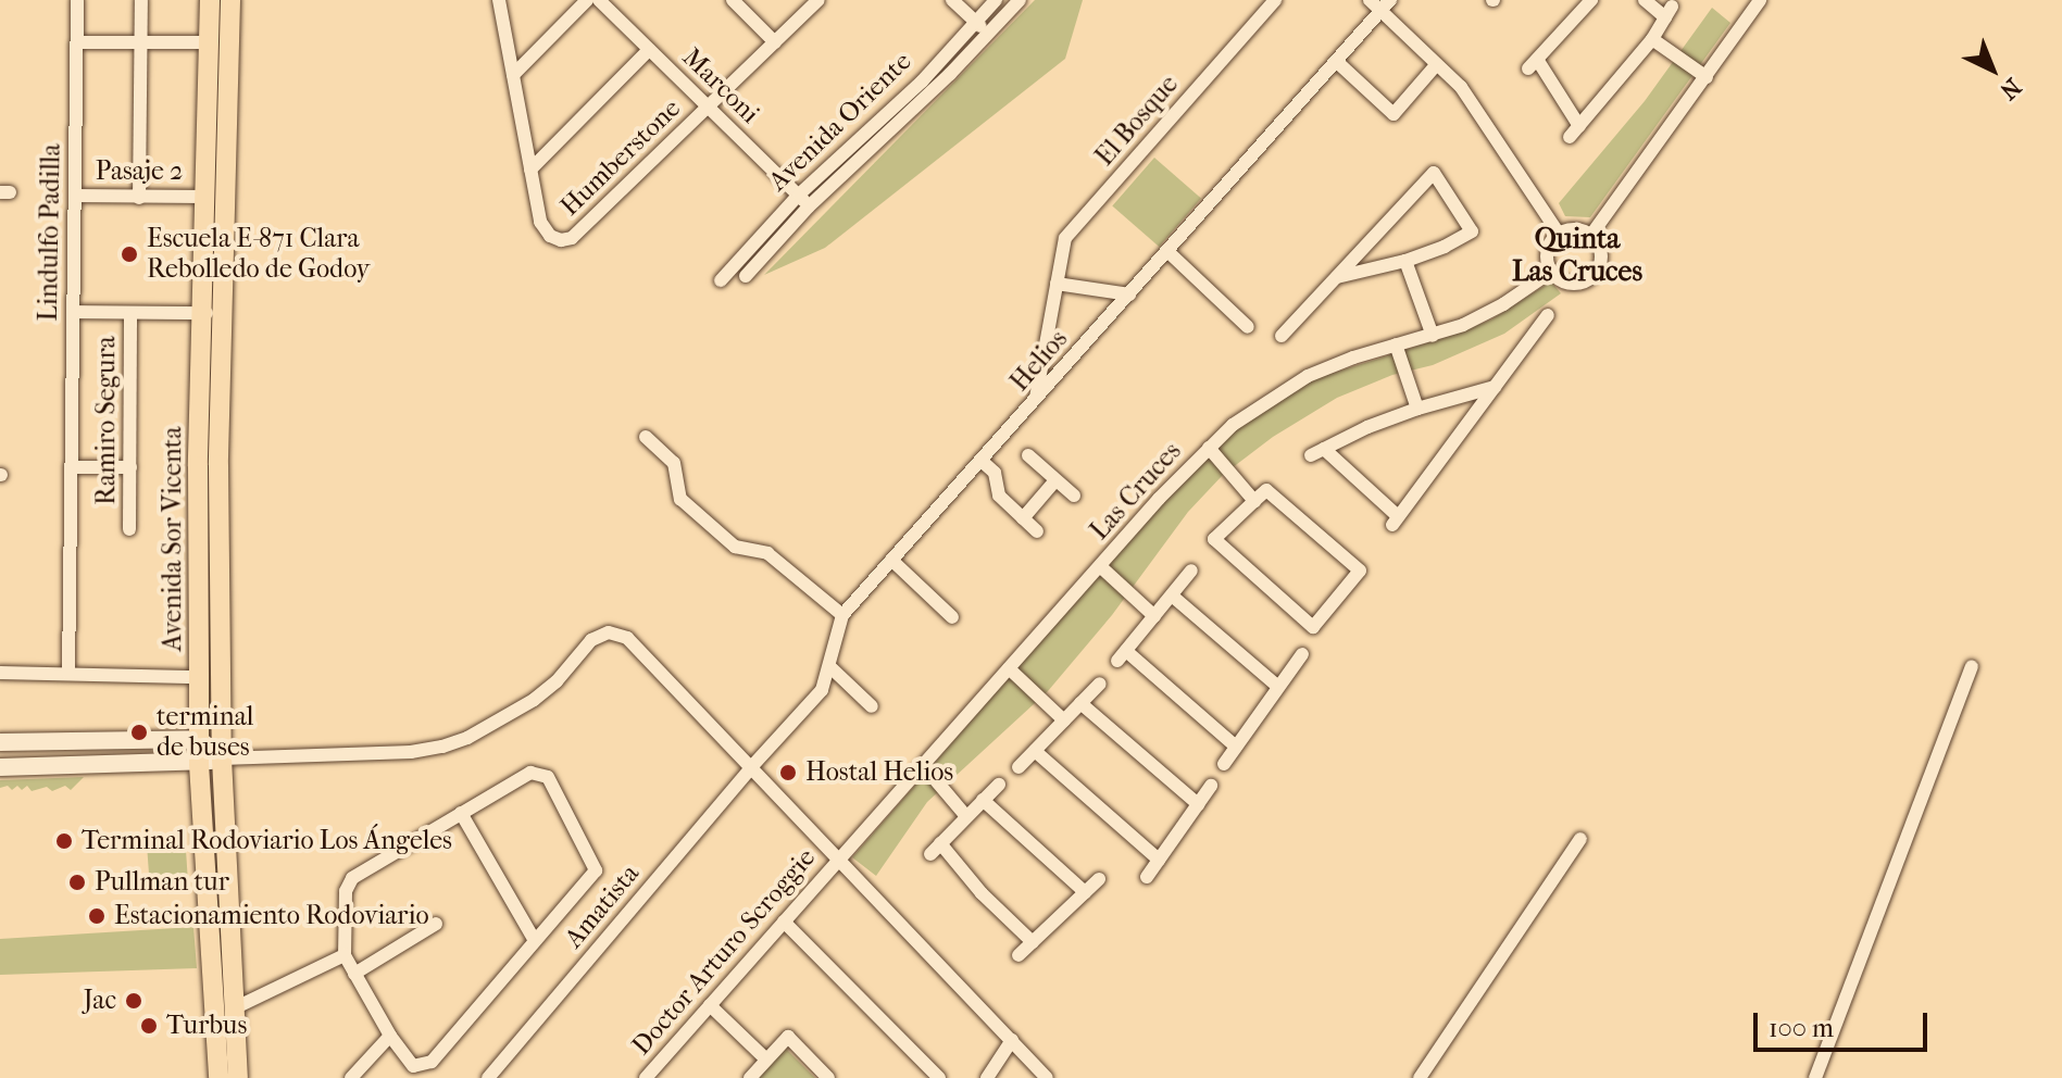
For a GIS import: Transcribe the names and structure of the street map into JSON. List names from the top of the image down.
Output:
{
  "streets": {
    "main road": ["Avenida Sor Vicenta"],
    "street": [
      "Marconi",
      "El Bosque",
      "Avenida Oriente",
      "Humberstone",
      "Pasaje 2",
      "Lindulfo Padilla",
      "Helios",
      "Ramiro Segura",
      "Las Cruces",
      "Amatista",
      "Doctor Arturo Scroggie"
    ]
  },
  "crossings": [
    ["Marconi", "Avenida Oriente"],
    ["Marconi", "Humberstone"],
    ["El Bosque", "Helios"],
    ["Pasaje 2", "Lindulfo Padilla"],
    ["Pasaje 2", "Avenida Sor Vicenta"],
    ["Helios", "Amatista"],
    ["Las Cruces", "Doctor Arturo Scroggie"]
  ],
  "districts": ["Quinta Las Cruces"],
  "places": [
    "Escuela E-871 Clara Rebolledo de Godoy",
    "terminal de buses",
    "Hostal Helios",
    "Terminal Rodoviario Los Ángeles",
    "Pullman tur",
    "Estacionamiento Rodoviario",
    "Jac",
    "Turbus"
  ],
  "scale_bar": "100 m",
  "north": "bottom right"
}
